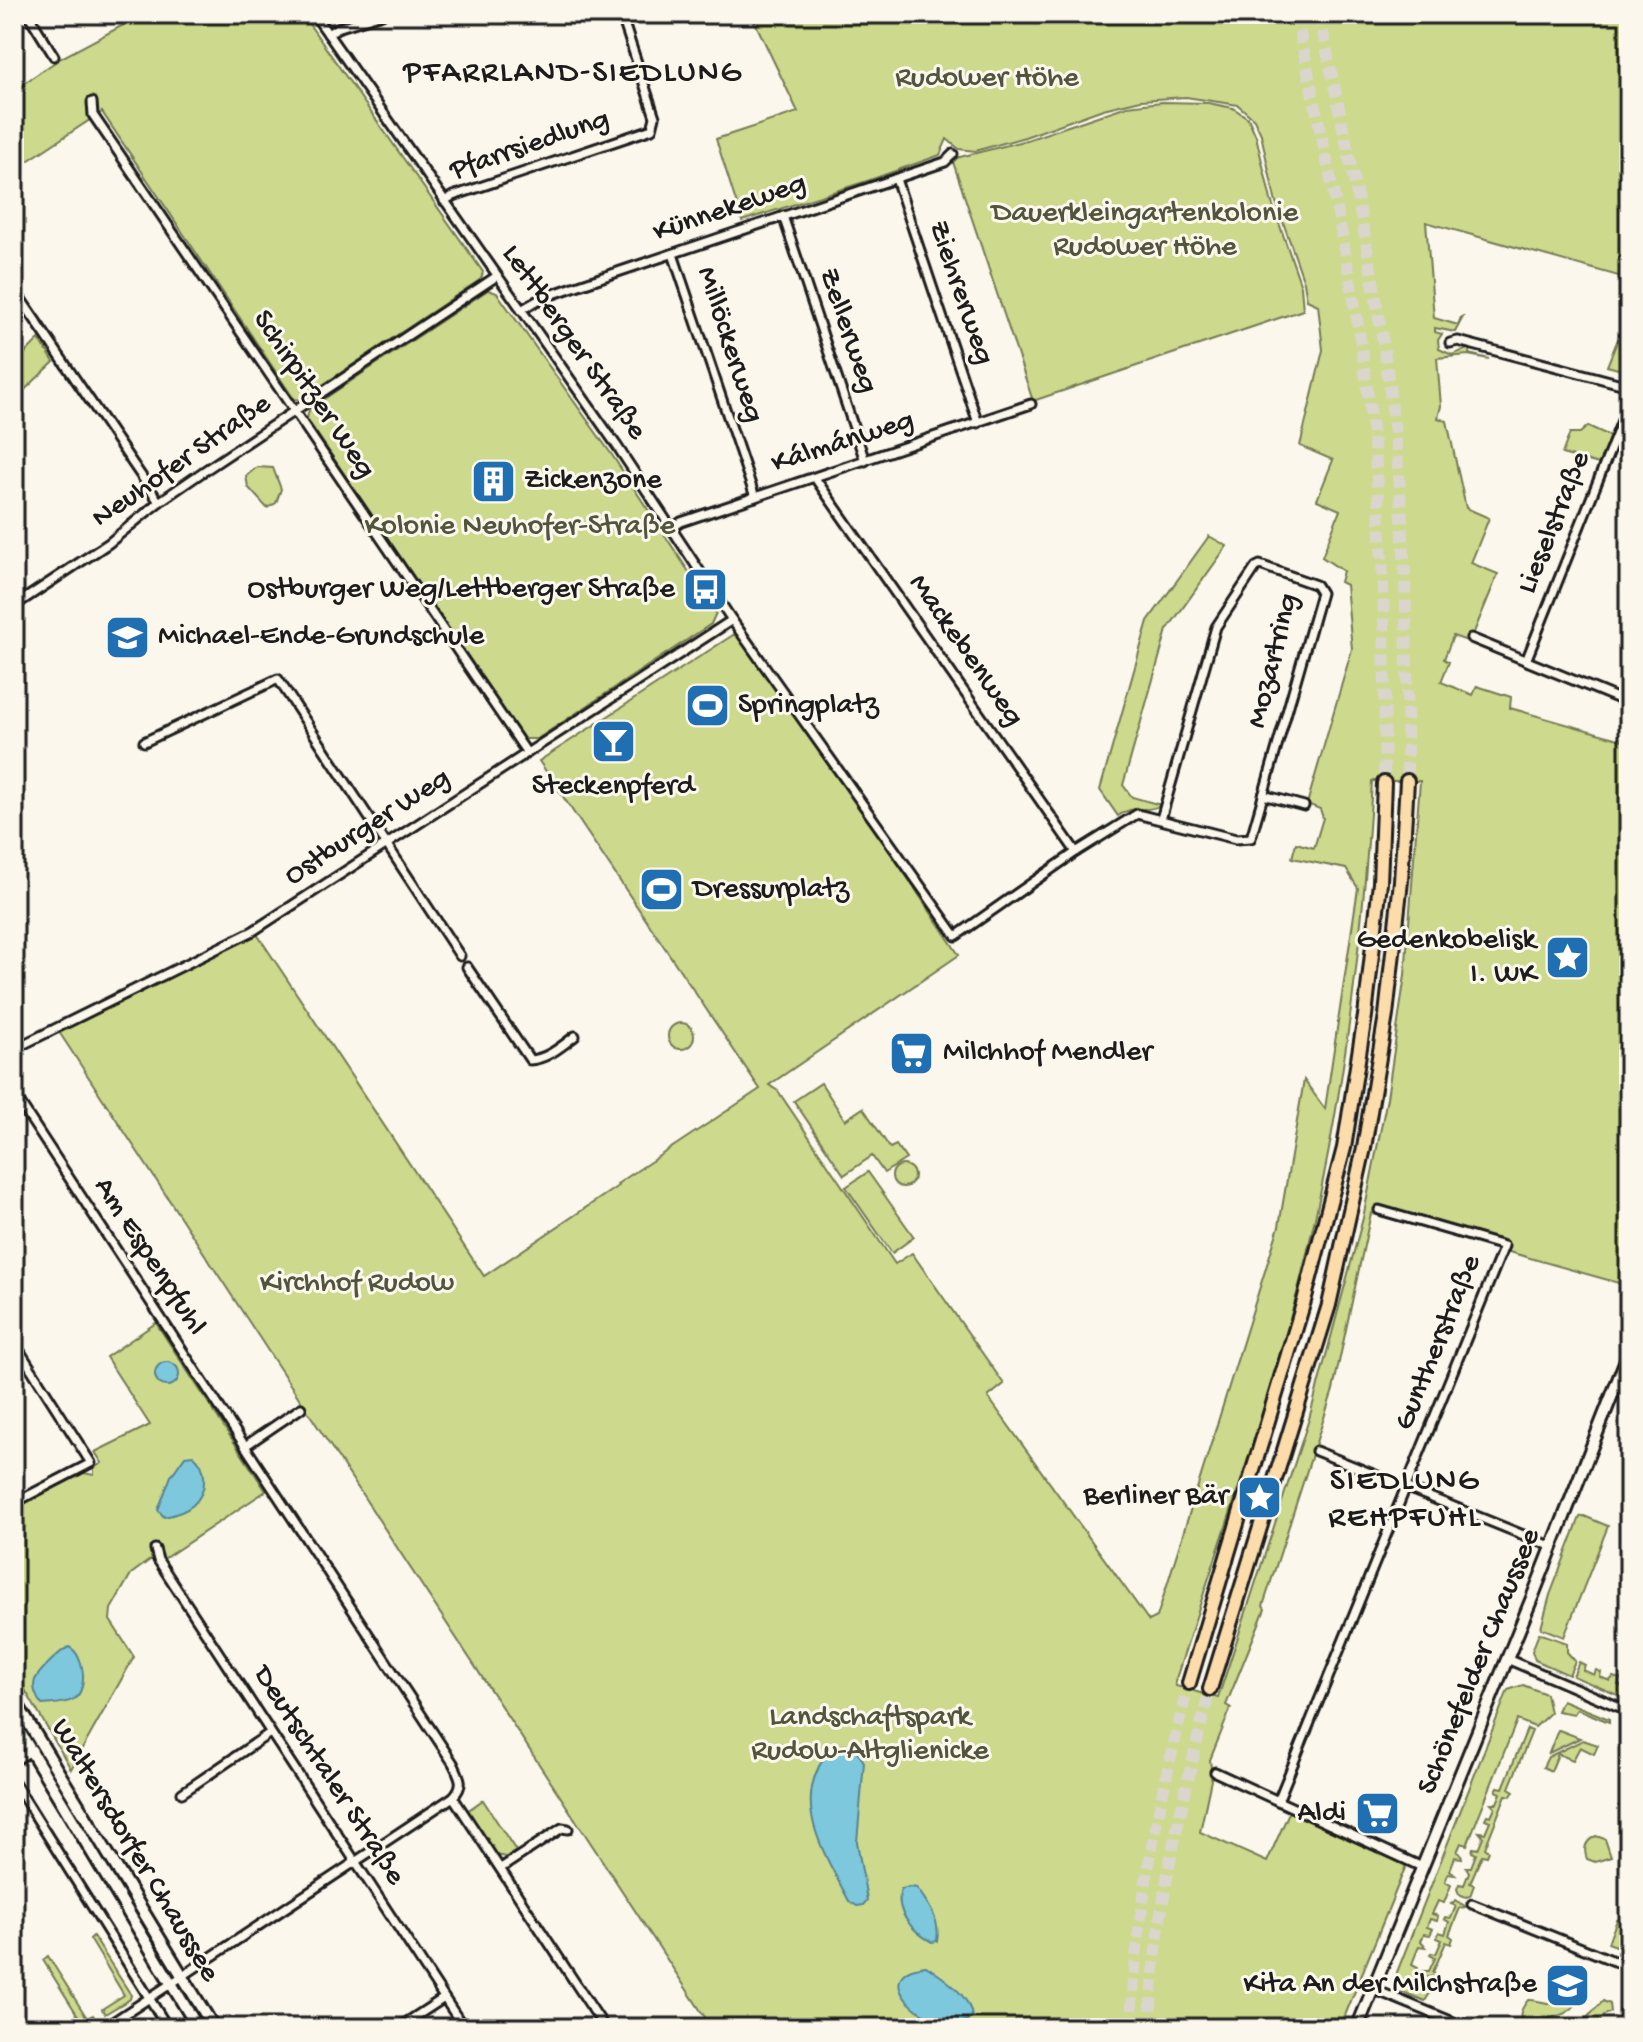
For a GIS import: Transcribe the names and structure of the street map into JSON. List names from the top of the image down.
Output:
{
  "streets": {
    "main road": ["Schönefelder Chaussee", "Waltersdorfer Chaussee"],
    "street": [
      "Pfarrsiedlung",
      "Künnekeweg",
      "Ziehrerweg",
      "Zellerweg",
      "Lettberger Straße",
      "Millöckerweg",
      "Schirpitzer Weg",
      "Kálmánweg",
      "Neuhofer Straße",
      "Lieselstraße",
      "Mackebenweg",
      "Mozartring",
      "Ostburger Weg",
      "Am Espenpfuhl",
      "Guntherstraße",
      "Deutschtaler Straße"
    ]
  },
  "crossings": [
    ["Pfarrsiedlung", "Lettberger Straße"],
    ["Künnekeweg", "Ziehrerweg"],
    ["Künnekeweg", "Zellerweg"],
    ["Künnekeweg", "Lettberger Straße"],
    ["Künnekeweg", "Millöckerweg"],
    ["Ziehrerweg", "Kálmánweg"],
    ["Zellerweg", "Kálmánweg"],
    ["Lettberger Straße", "Kálmánweg"],
    ["Lettberger Straße", "Neuhofer Straße"],
    ["Lettberger Straße", "Mackebenweg"],
    ["Lettberger Straße", "Mozartring"],
    ["Lettberger Straße", "Ostburger Weg"],
    ["Millöckerweg", "Kálmánweg"],
    ["Schirpitzer Weg", "Neuhofer Straße"],
    ["Schirpitzer Weg", "Ostburger Weg"],
    ["Kálmánweg", "Mackebenweg"],
    ["Mackebenweg", "Mozartring"]
  ],
  "districts": ["PFARRLAND-SIEDLUNG", "SIEDLUNG REHPFUHL"],
  "parks": [
    "Rudower Höhe",
    "Dauerkleingartenkolonie Rudower Höhe",
    "Kolonie Neuhofer-Straße",
    "Kirchhof Rudow",
    "Landschaftspark Rudow-Altglienicke"
  ],
  "places": {
    "building": ["Zickenzone"],
    "bus stop": ["Ostburger Weg/Lettberger Straße"],
    "school or university": ["Michael-Ende-Grundschule", "Kita An der Milchstraße"],
    "sports": ["Springplatz", "Dressurplatz"],
    "bar": ["Steckenpferd"],
    "place": ["Gedenkobelisk I. WK", "Berliner Bär"],
    "supermarket": ["Milchhof Mendler", "Aldi"]
  }
}
